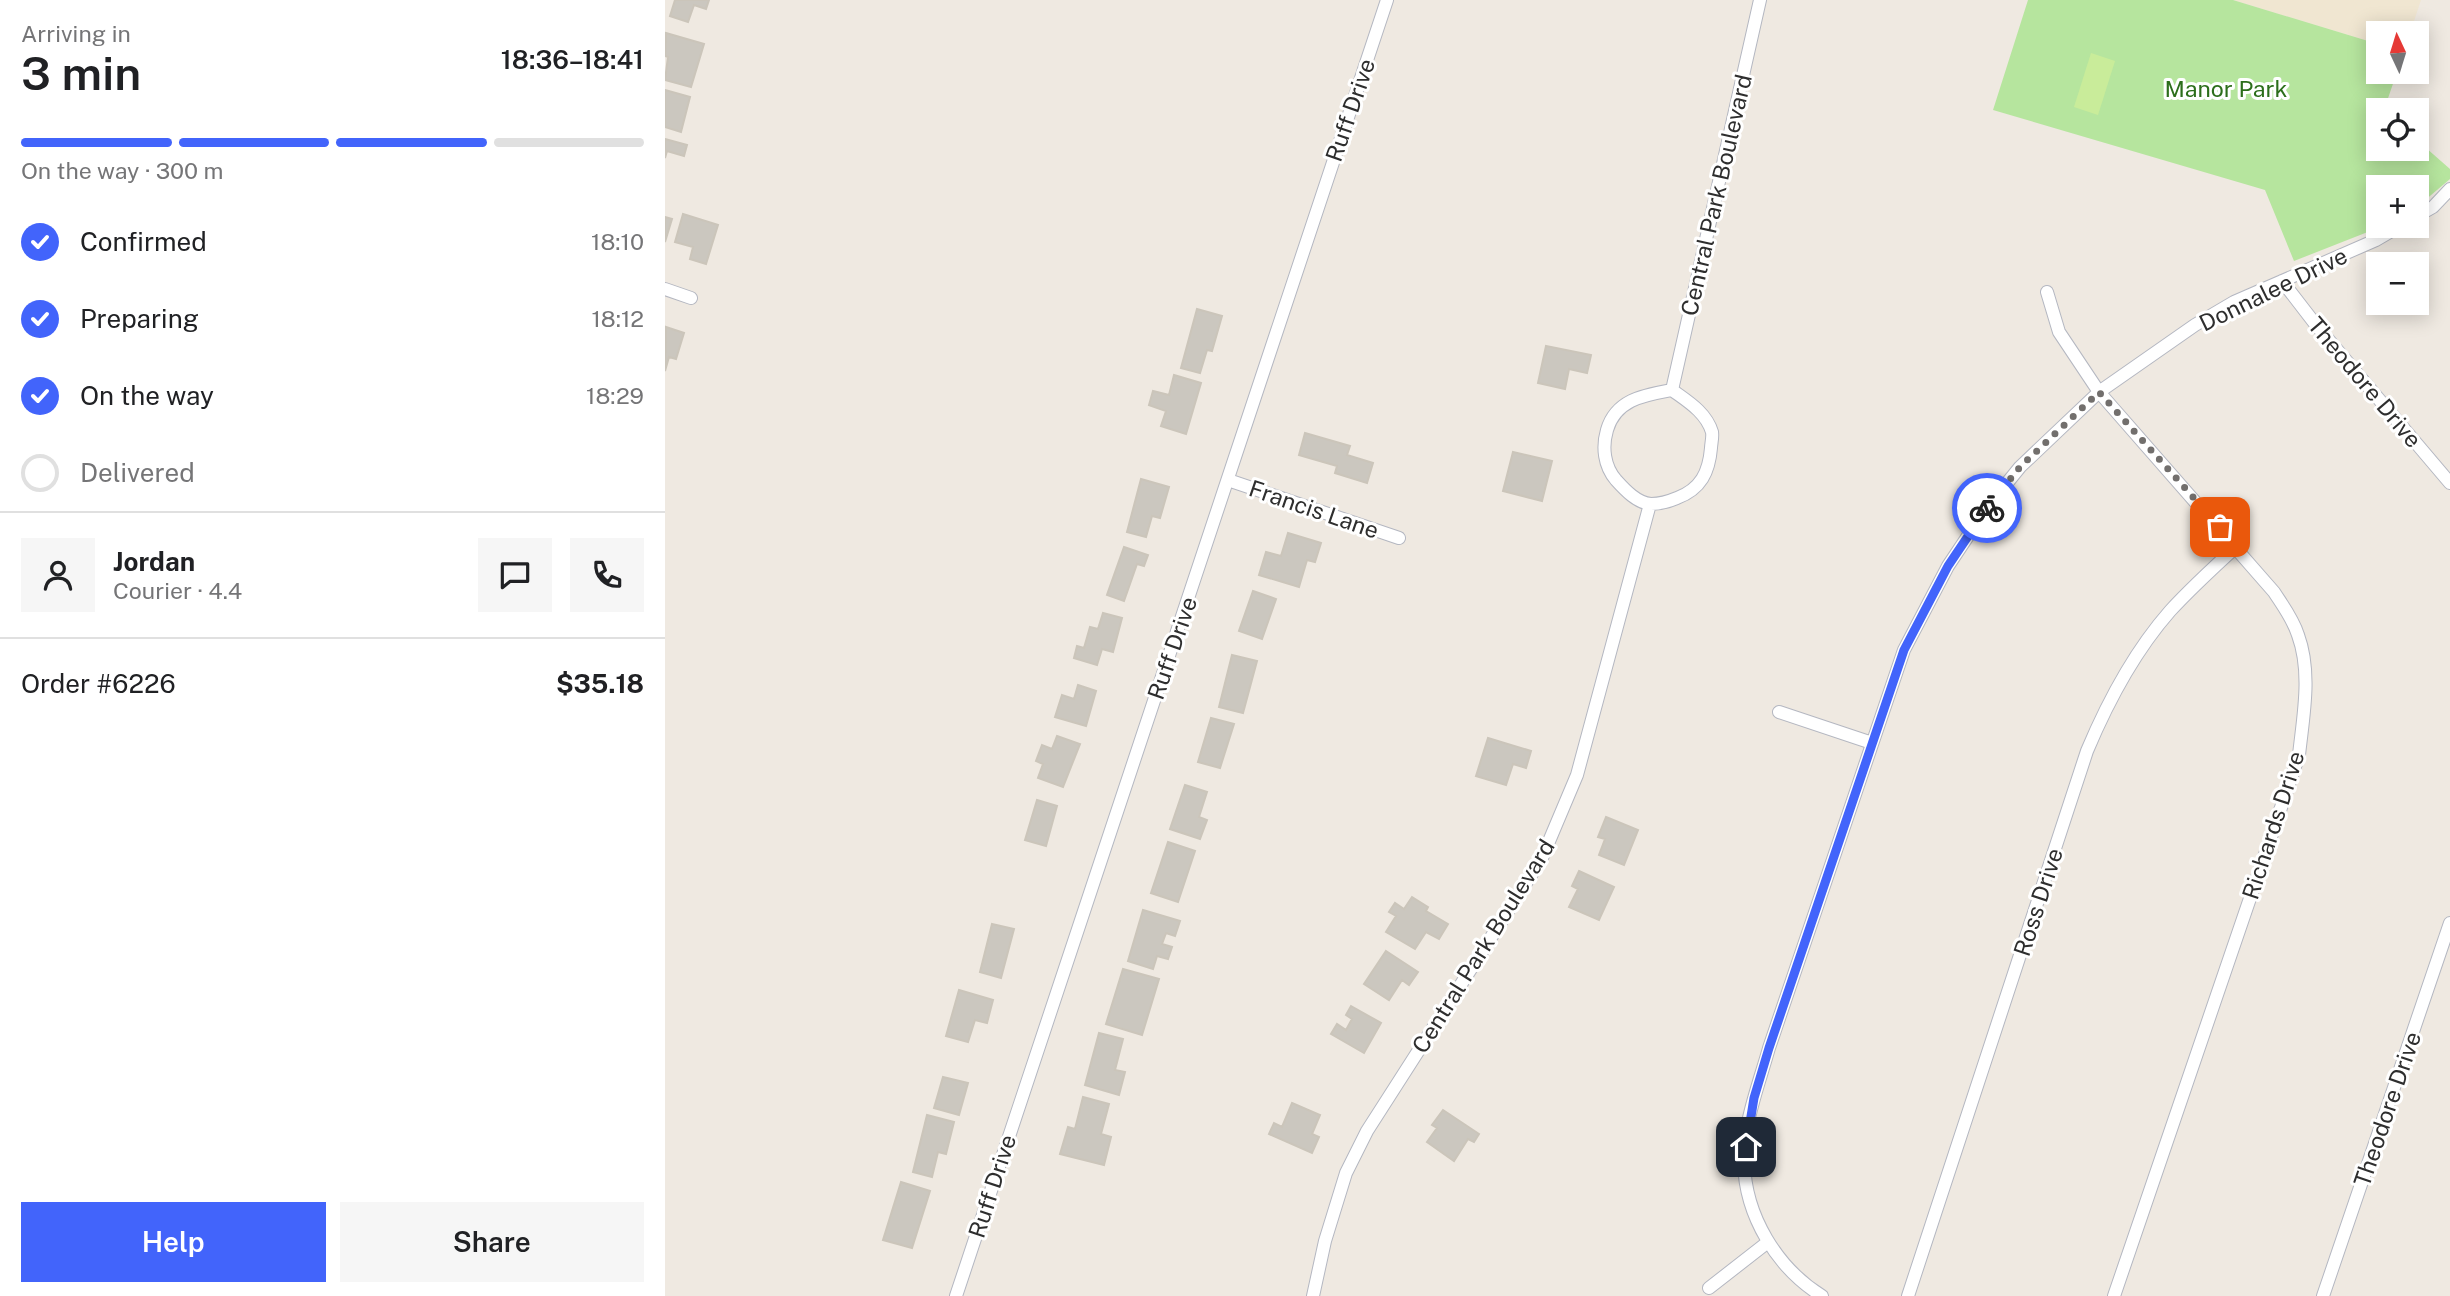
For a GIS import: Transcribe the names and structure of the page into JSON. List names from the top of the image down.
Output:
{
  "streets": {
    "street": [
      "Ruff Drive",
      "Central Park Boulevard",
      "Donnalee Drive",
      "Theodore Drive",
      "Francis Lane",
      "Richards Drive",
      "Ross Drive"
    ]
  },
  "crossings": [
    ["Ruff Drive", "Francis Lane"],
    ["Donnalee Drive", "Theodore Drive"],
    ["Donnalee Drive", "Richards Drive"],
    ["Richards Drive", "Ross Drive"]
  ],
  "parks": ["Manor Park"],
  "north": "top",
  "page": {
    "heading": ["3 min", "Arriving in", "18:36–18:41"],
    "panel": [
      "Jordan",
      "Courier · 4.4",
      "Order #6226",
      "$35.18"
    ],
    "map_buttons": ["+", "−"],
    "bar": "On the way · 300 m",
    "list": [
      ["Confirmed", "18:10"],
      ["Preparing", "18:12"],
      ["On the way", "18:29"],
      "Delivered"
    ],
    "buttons": ["Help", "Share"]
  }
}
